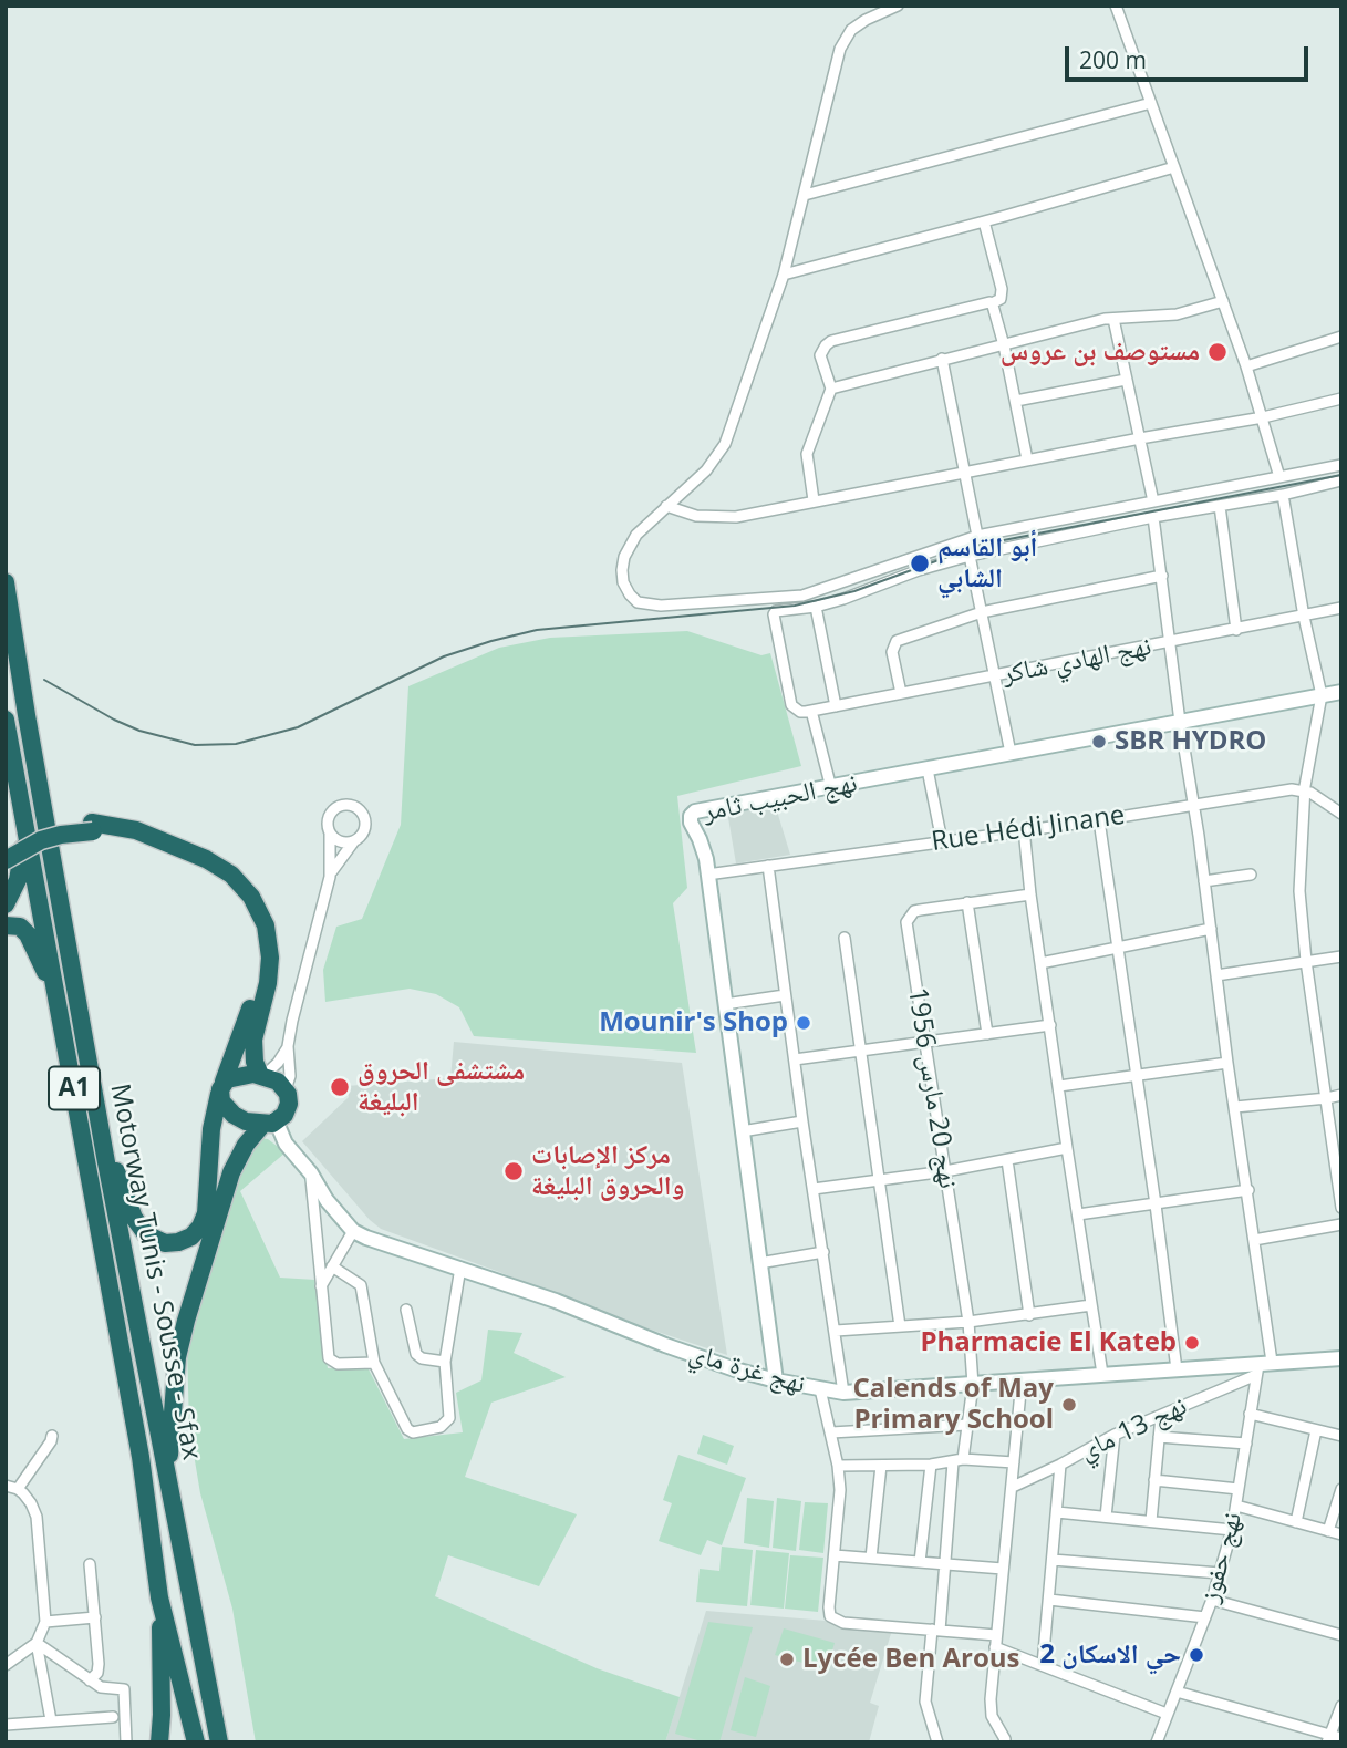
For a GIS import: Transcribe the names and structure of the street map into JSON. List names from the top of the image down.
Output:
{
  "streets": {
    "highway": ["A1", "Motorway Tunis - Sousse - Sfax"],
    "street": [
      "نهج الهادي شاكر",
      "نهج الحبيب ثامر",
      "Rue Hédi Jinane",
      "نهج 20 مارس 1956",
      "نهج غرة ماي",
      "نهج 13 ماي",
      "نهج حفوز"
    ]
  },
  "crossings": [
    ["نهج الهادي شاكر", "نهج حفوز"],
    ["نهج الحبيب ثامر", "Rue Hédi Jinane"],
    ["نهج الحبيب ثامر", "نهج غرة ماي"],
    ["نهج الحبيب ثامر", "نهج حفوز"],
    ["Rue Hédi Jinane", "نهج حفوز"],
    ["نهج 20 مارس 1956", "نهج غرة ماي"],
    ["نهج غرة ماي", "نهج 13 ماي"],
    ["نهج غرة ماي", "نهج حفوز"],
    ["نهج 13 ماي", "نهج حفوز"]
  ],
  "places": [
    "مستوصف بن عروس",
    "أبو القاسم الشابي",
    "SBR HYDRO",
    "Mounir's Shop",
    "مشتشفى الحروق البليغة",
    "مركز الإصابات والحروق البليغة",
    "Pharmacie El Kateb",
    "Calends of May Primary School",
    "حي الاسكان 2",
    "Lycée Ben Arous"
  ],
  "scale_bar": "200 m"
}
